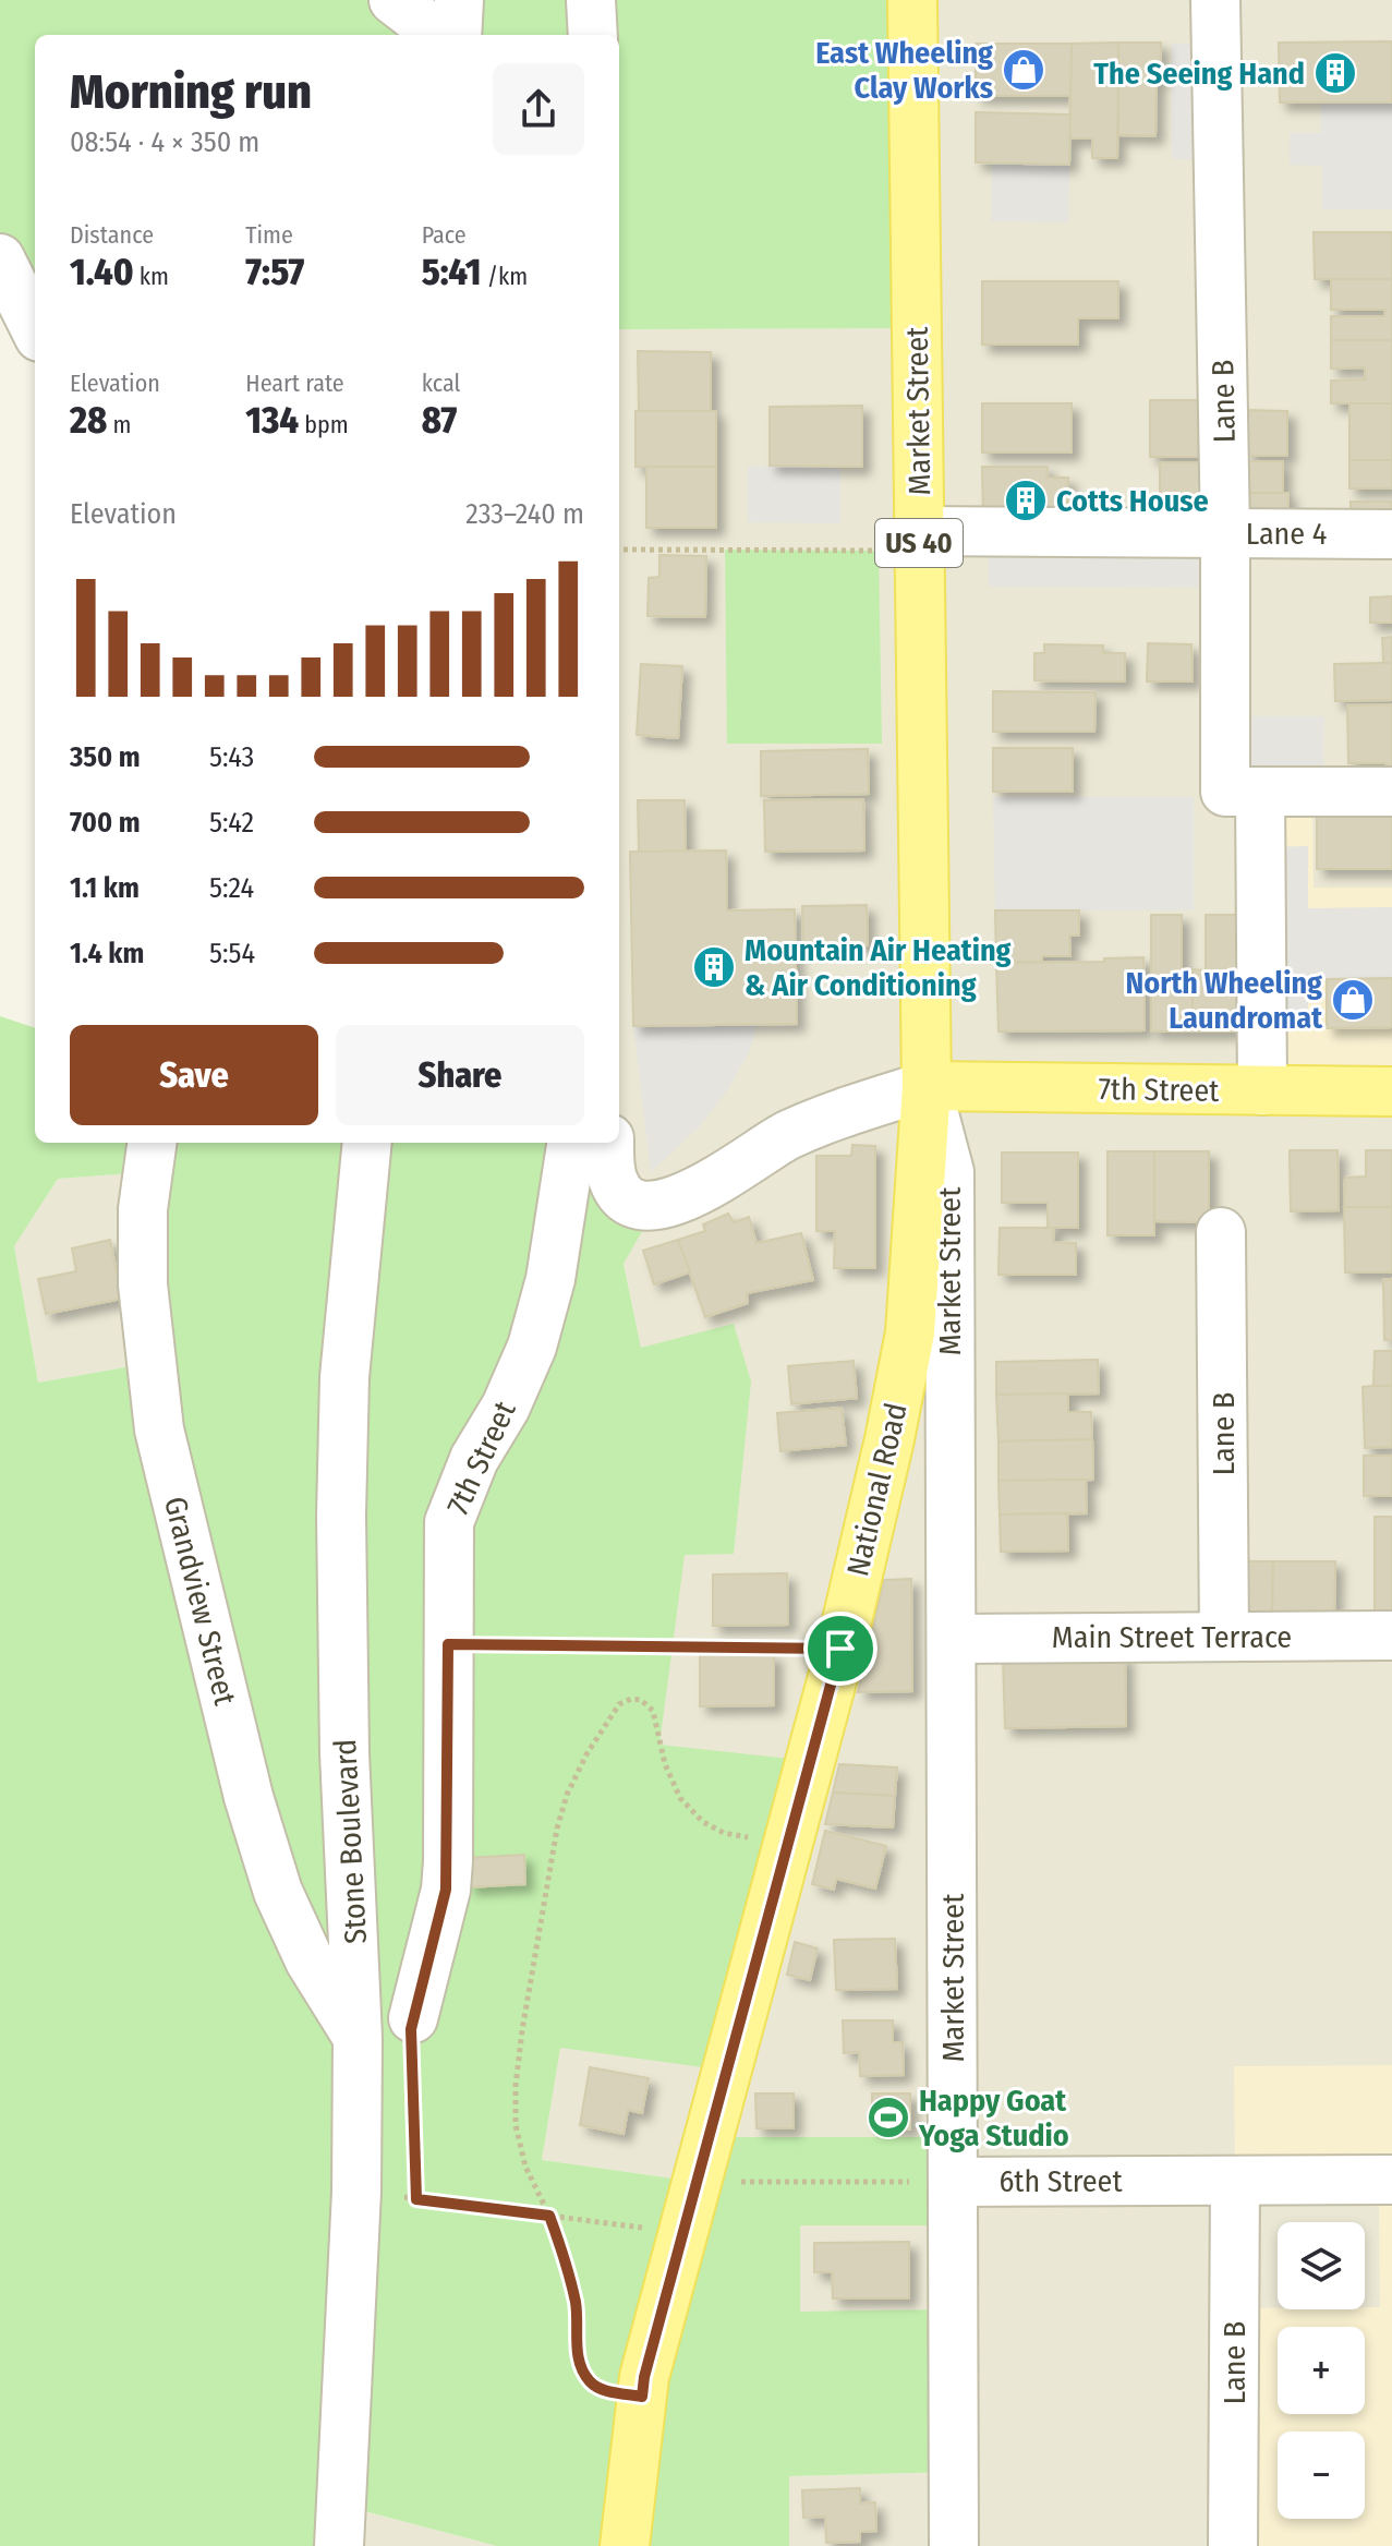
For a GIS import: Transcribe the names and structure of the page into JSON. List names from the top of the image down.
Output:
{
  "streets": {
    "main road": [
      "Market Street",
      "US 40",
      "7th Street",
      "National Road"
    ],
    "street": [
      "Lane B",
      "Lane 4",
      "Grandview Street",
      "Main Street Terrace",
      "Stone Boulevard",
      "6th Street"
    ]
  },
  "crossings": [
    ["Lane B", "Lane 4"],
    ["Lane B", "Main Street Terrace"],
    ["Lane B", "6th Street"],
    ["Market Street", "Lane 4"],
    ["Market Street", "7th Street"],
    ["Market Street", "National Road"],
    ["Market Street", "Main Street Terrace"],
    ["Market Street", "6th Street"],
    ["7th Street", "National Road"],
    ["Grandview Street", "Stone Boulevard"]
  ],
  "places": {
    "shop": ["East Wheeling Clay Works", "North Wheeling Laundromat"],
    "building": ["The Seeing Hand", "Cotts House", "Mountain Air Heating & Air Conditioning"],
    "sports": ["Happy Goat Yoga Studio"]
  },
  "page": {
    "heading": ["Morning run", "08:54 · 4 × 350 m"],
    "stats": [
      ["Distance", "1.40 km"],
      ["Time", "7:57"],
      ["Pace", "5:41 /km"],
      ["Elevation", "28 m"],
      ["Heart rate", "134 bpm"],
      ["kcal", "87"]
    ],
    "chart": ["Elevation", "233–240 m"],
    "list": [
      {
        "name": "350 m",
        "note": "5:43"
      },
      {
        "name": "700 m",
        "note": "5:42"
      },
      {
        "name": "1.1 km",
        "note": "5:24"
      },
      {
        "name": "1.4 km",
        "note": "5:54"
      }
    ],
    "buttons": ["Save", "Share"],
    "map_buttons": ["+", "−"]
  }
}
